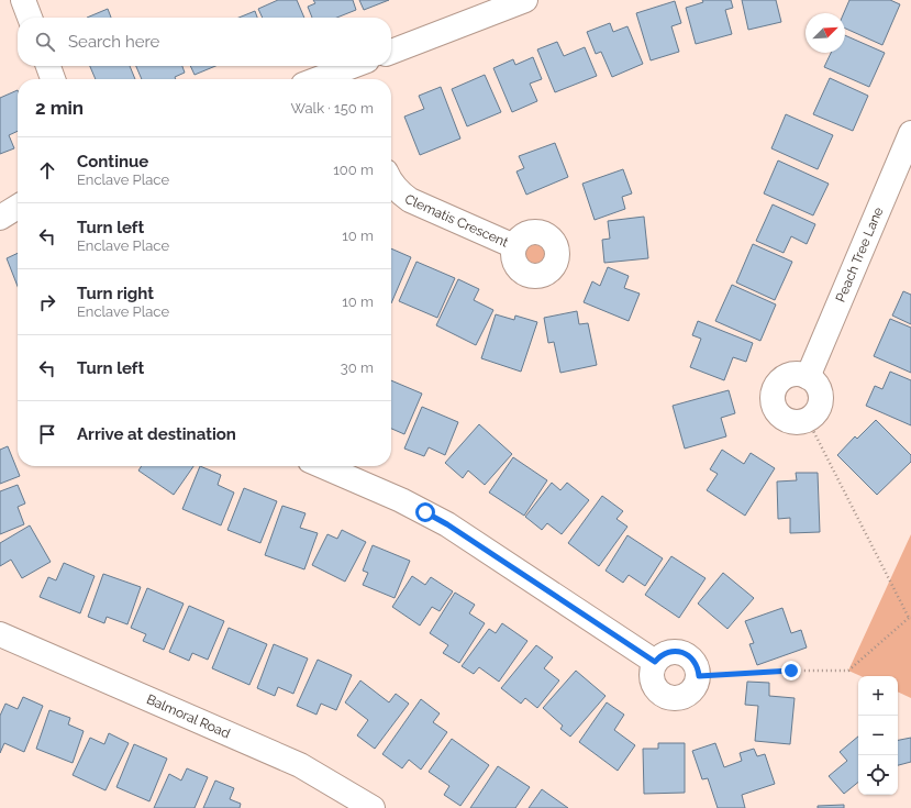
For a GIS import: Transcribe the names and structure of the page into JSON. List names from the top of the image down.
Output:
{
  "streets": {
    "street": ["Clematis Crescent", "Peach Tree Lane", "Balmoral Road"]
  },
  "north": "top right",
  "page": {
    "search": "Search here",
    "heading": ["2 min", "Walk · 150 m"],
    "list": [
      ["Continue", "Enclave Place", "100 m"],
      ["Turn left", "Enclave Place", "10 m"],
      ["Turn right", "Enclave Place", "10 m"],
      ["Turn left", "30 m"],
      "Arrive at destination"
    ],
    "map_buttons": ["+", "−"]
  }
}
